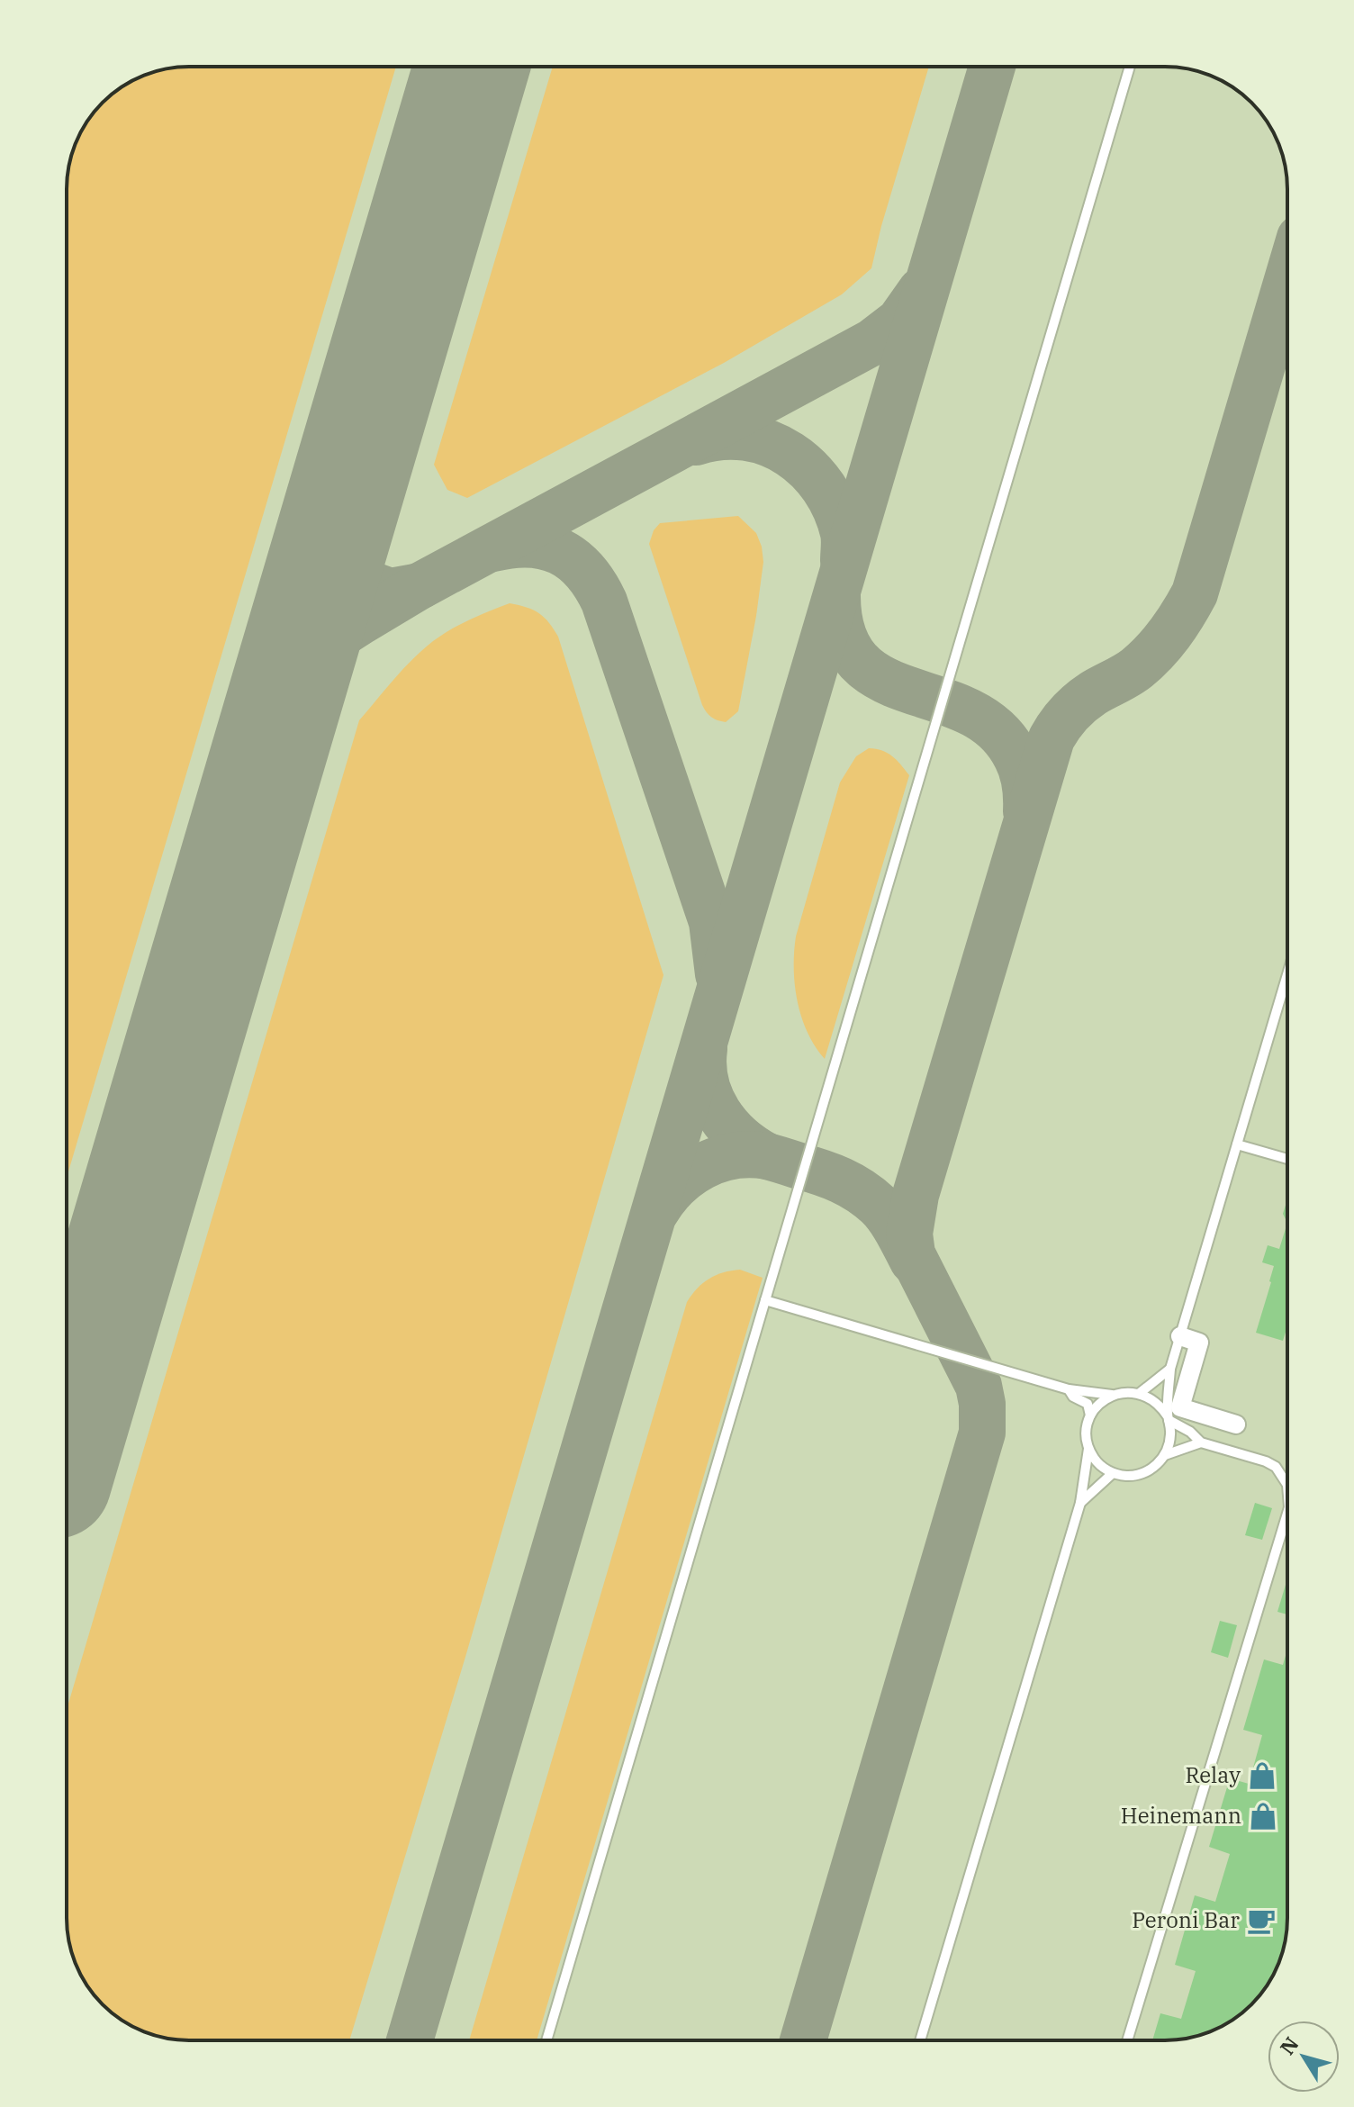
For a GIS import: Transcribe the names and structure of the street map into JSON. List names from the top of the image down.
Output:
{
  "places": {
    "shop": ["Relay", "Heinemann"],
    "cafe": ["Peroni Bar"]
  },
  "north": "top left"
}
